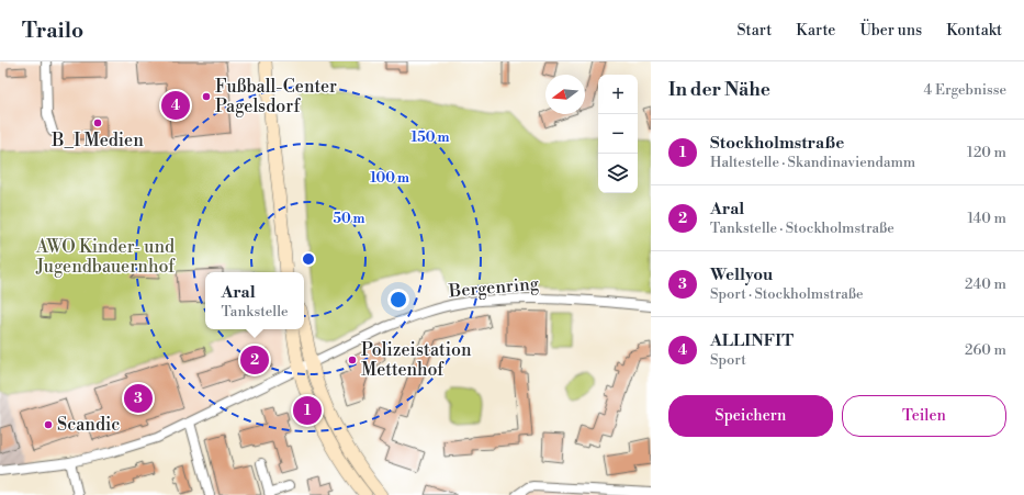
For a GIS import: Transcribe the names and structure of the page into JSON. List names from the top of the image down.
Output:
{
  "streets": {
    "street": ["Bergenring"]
  },
  "parks": ["AWO Kinder- und Jugendbauernhof"],
  "places": [
    "Fußball-Center Pagelsdorf",
    "B_I Medien",
    "Polizeistation Mettenhof",
    "Scandic"
  ],
  "north": "left",
  "page": {
    "header": "Trailo",
    "nav": [
      "Start",
      "Karte",
      "Über uns",
      "Kontakt"
    ],
    "heading": ["In der Nähe", "4 Ergebnisse"],
    "map_buttons": ["+", "−"],
    "pins": [
      "4",
      "2",
      "3",
      "1"
    ],
    "list": [
      {
        "mark": "1",
        "name": "Stockholmstraße",
        "note": "Haltestelle · Skandinaviendamm",
        "value": "120 m"
      },
      {
        "mark": "2",
        "name": "Aral",
        "note": "Tankstelle · Stockholmstraße",
        "value": "140 m"
      },
      {
        "mark": "3",
        "name": "Wellyou",
        "note": "Sport · Stockholmstraße",
        "value": "240 m"
      },
      {
        "mark": "4",
        "name": "ALLINFIT",
        "note": "Sport",
        "value": "260 m"
      }
    ],
    "popup": ["Aral", "Tankstelle"],
    "buttons": ["Speichern", "Teilen"]
  },
  "rings": ["150 m", "100 m", "50 m"]
}
